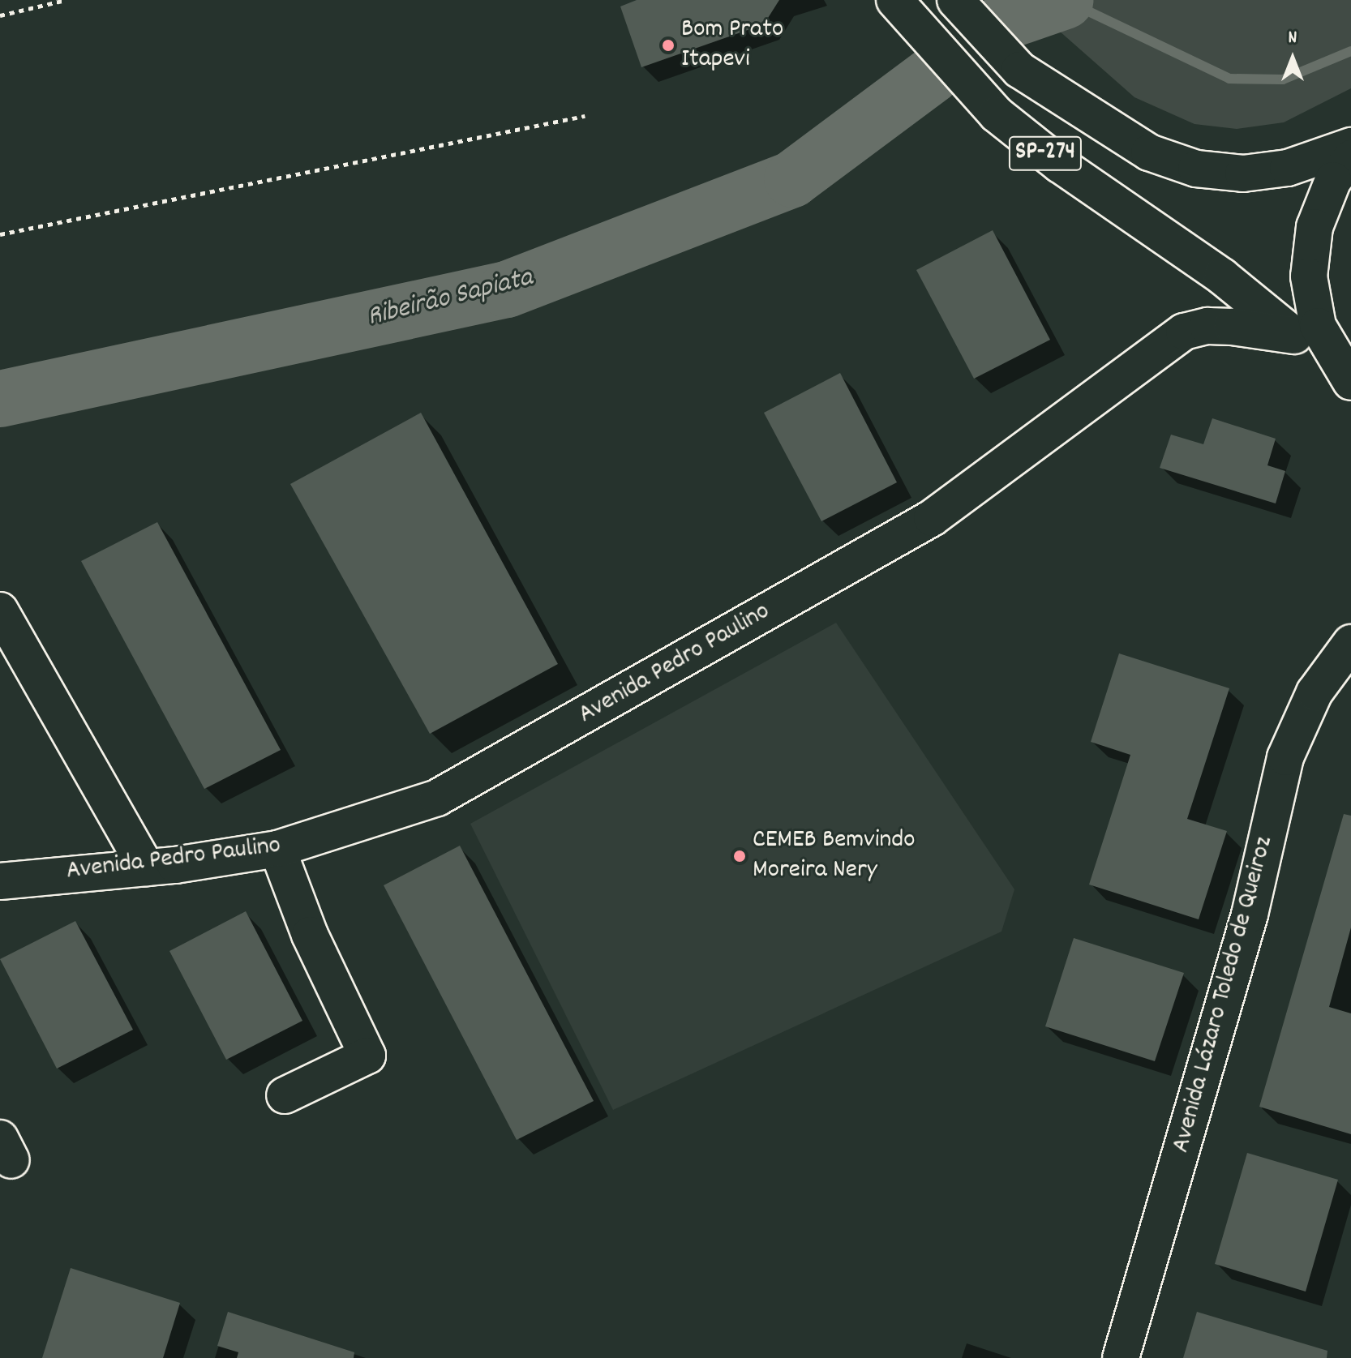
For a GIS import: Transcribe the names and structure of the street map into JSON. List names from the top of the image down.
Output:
{
  "streets": {
    "main road": ["SP-274", "Avenida Pedro Paulino", "Avenida Lázaro Toledo de Queiroz"]
  },
  "crossings": [
    ["SP-274", "Avenida Pedro Paulino"]
  ],
  "water": ["Ribeirão Sapiata"],
  "places": ["Bom Prato Itapevi", "CEMEB Bemvindo Moreira Nery"],
  "north": "top"
}
